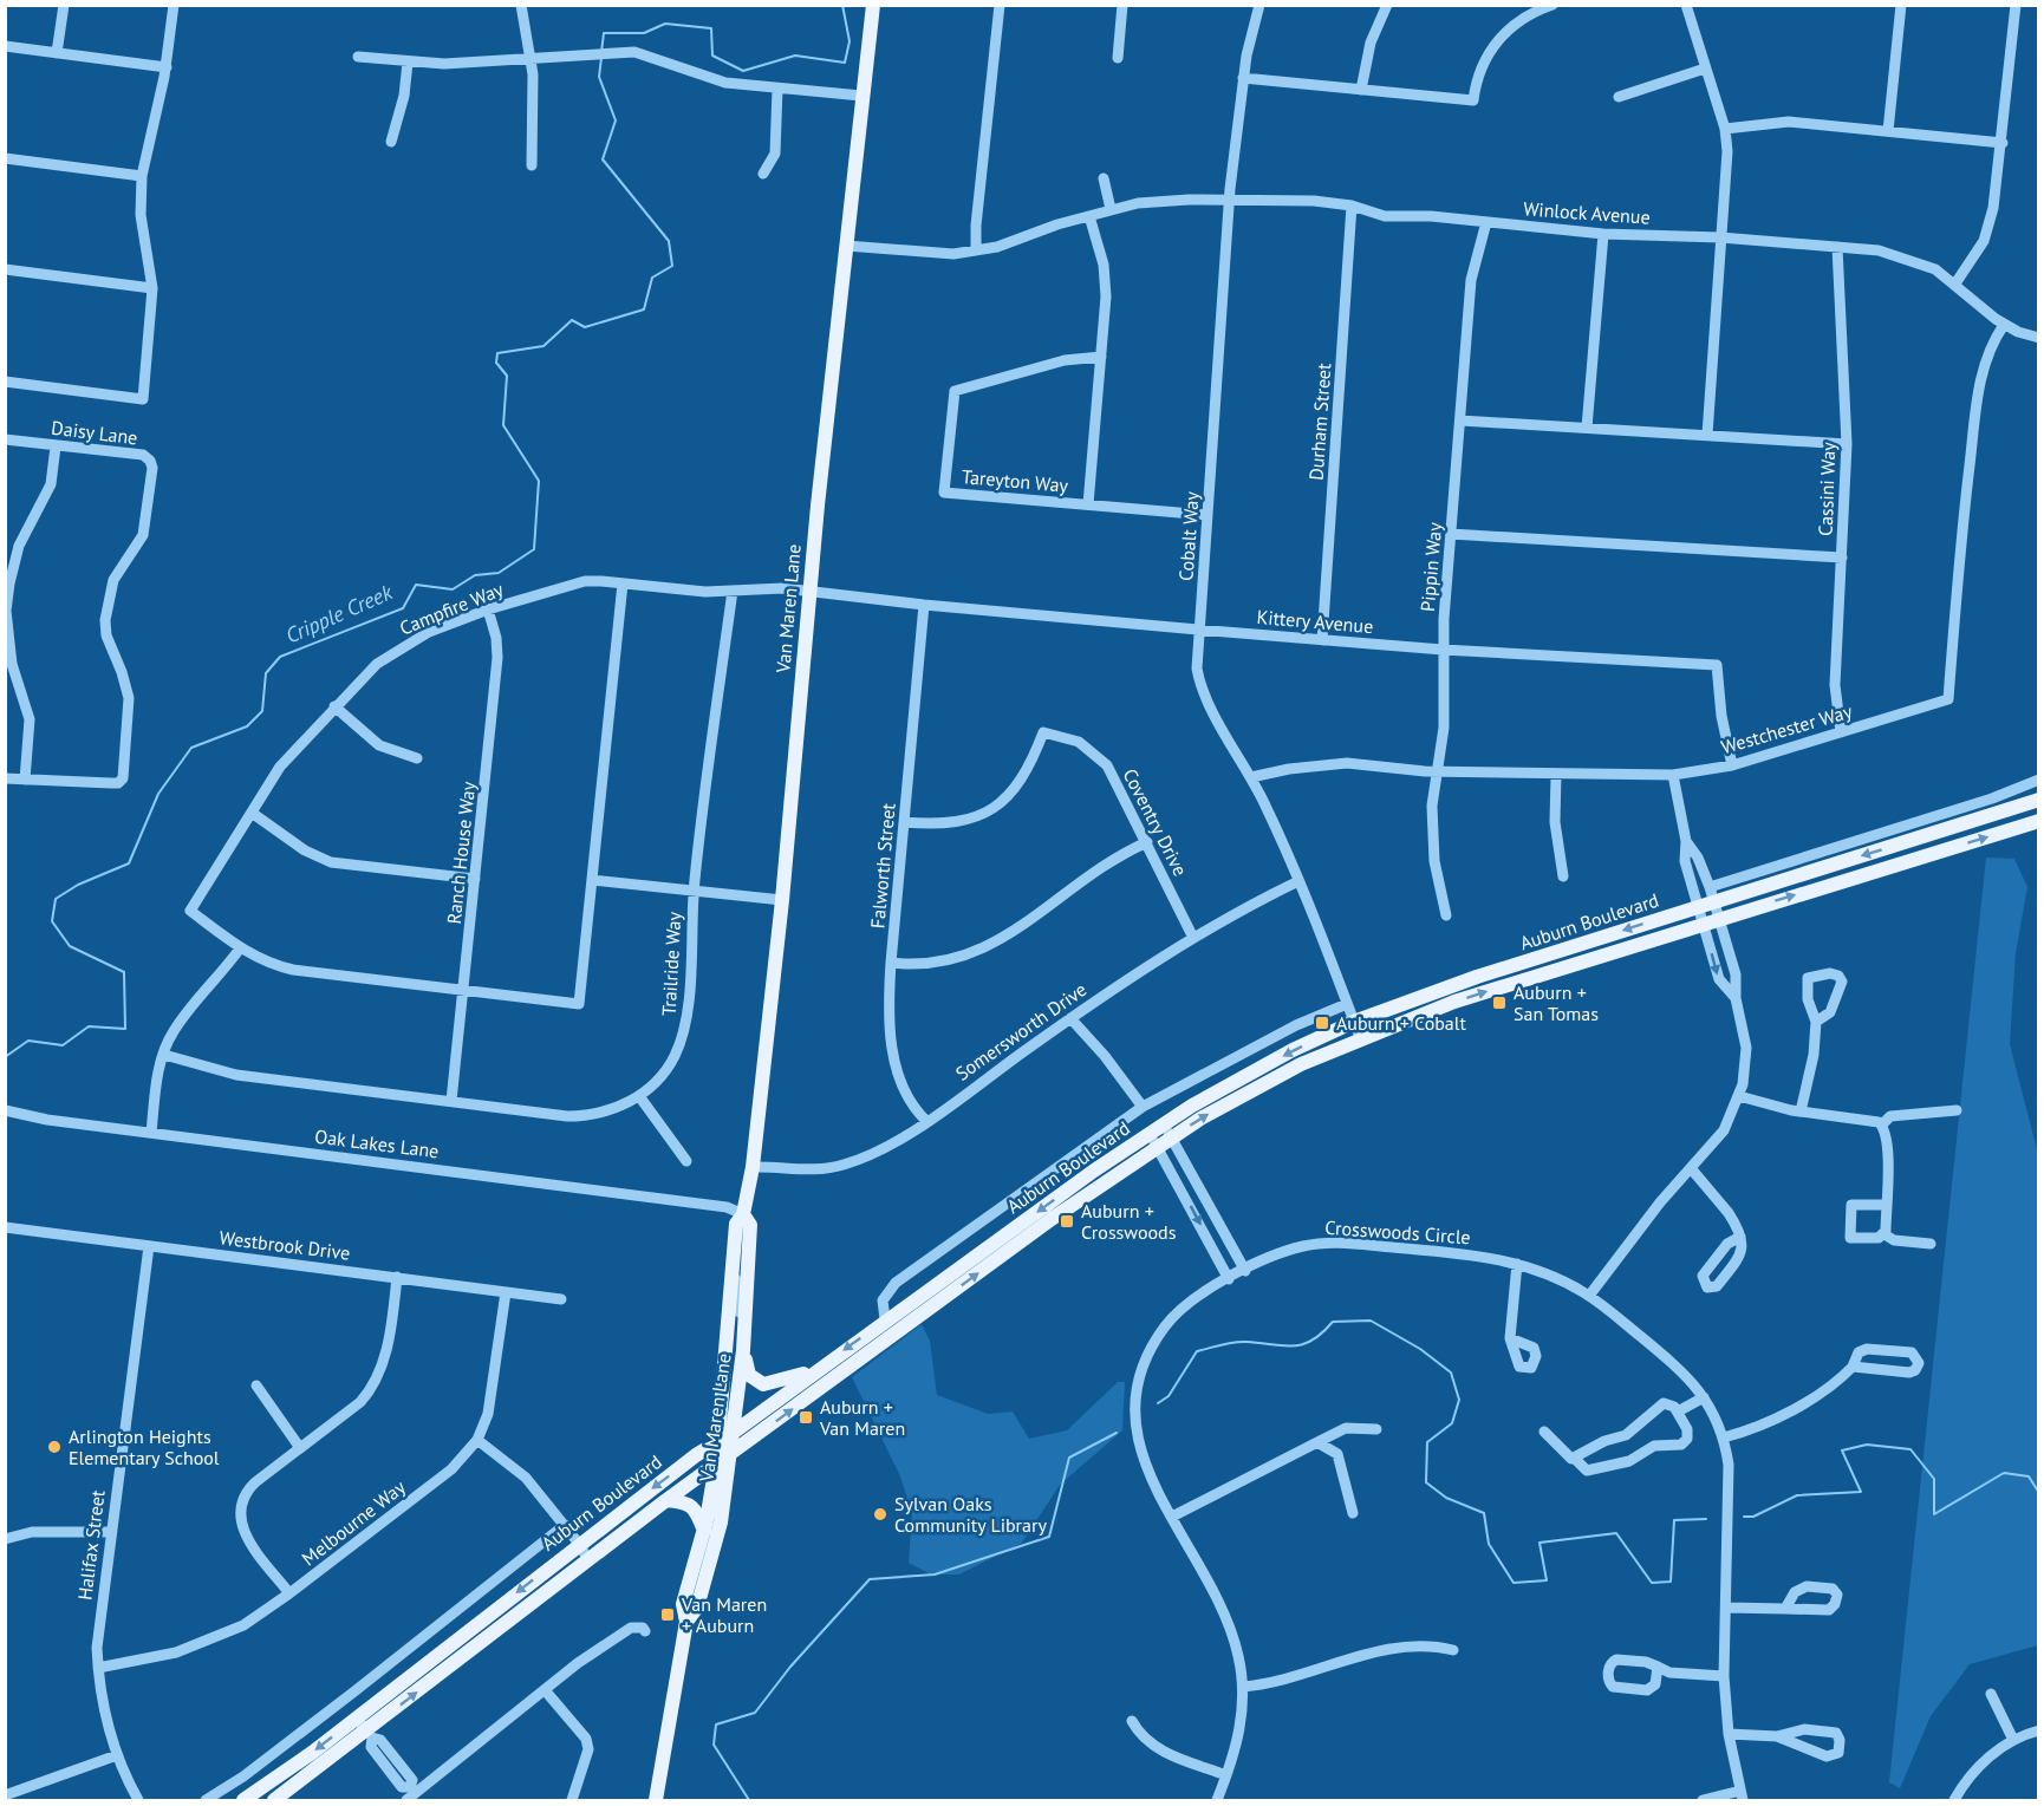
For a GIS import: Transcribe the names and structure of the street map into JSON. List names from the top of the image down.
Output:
{
  "streets": {
    "main road": ["Van Maren Lane", "Auburn Boulevard"],
    "street": [
      "Winlock Avenue",
      "Durham Street",
      "Daisy Lane",
      "Tareyton Way",
      "Cassini Way",
      "Cobalt Way",
      "Pippin Way",
      "Campfire Way",
      "Kittery Avenue",
      "Westchester Way",
      "Coventry Drive",
      "Ranch House Way",
      "Falworth Street",
      "Trailride Way",
      "Somersworth Drive",
      "Oak Lakes Lane",
      "Crosswoods Circle",
      "Westbrook Drive",
      "Melbourne Way",
      "Halifax Street"
    ]
  },
  "crossings": [
    ["Winlock Avenue", "Durham Street"],
    ["Winlock Avenue", "Cassini Way"],
    ["Winlock Avenue", "Cobalt Way"],
    ["Winlock Avenue", "Pippin Way"],
    ["Winlock Avenue", "Van Maren Lane"],
    ["Winlock Avenue", "Westchester Way"],
    ["Durham Street", "Kittery Avenue"],
    ["Tareyton Way", "Cobalt Way"],
    ["Cassini Way", "Westchester Way"],
    ["Cobalt Way", "Kittery Avenue"],
    ["Cobalt Way", "Westchester Way"],
    ["Cobalt Way", "Auburn Boulevard"],
    ["Cobalt Way", "Somersworth Drive"],
    ["Pippin Way", "Kittery Avenue"],
    ["Pippin Way", "Westchester Way"],
    ["Campfire Way", "Van Maren Lane"],
    ["Campfire Way", "Kittery Avenue"],
    ["Campfire Way", "Ranch House Way"],
    ["Campfire Way", "Trailride Way"],
    ["Van Maren Lane", "Kittery Avenue"],
    ["Van Maren Lane", "Auburn Boulevard"],
    ["Van Maren Lane", "Somersworth Drive"],
    ["Van Maren Lane", "Oak Lakes Lane"],
    ["Kittery Avenue", "Westchester Way"],
    ["Kittery Avenue", "Falworth Street"],
    ["Coventry Drive", "Falworth Street"],
    ["Coventry Drive", "Somersworth Drive"],
    ["Ranch House Way", "Trailride Way"],
    ["Falworth Street", "Somersworth Drive"],
    ["Westbrook Drive", "Melbourne Way"],
    ["Westbrook Drive", "Halifax Street"],
    ["Melbourne Way", "Halifax Street"]
  ],
  "water": ["Cripple Creek"],
  "places": {
    "transit": [
      "Auburn + San Tomas",
      "Auburn + Cobalt",
      "Auburn + Crosswoods",
      "Auburn + Van Maren",
      "Van Maren + Auburn"
    ],
    "other": ["Arlington Heights Elementary School", "Sylvan Oaks Community Library"]
  }
}
